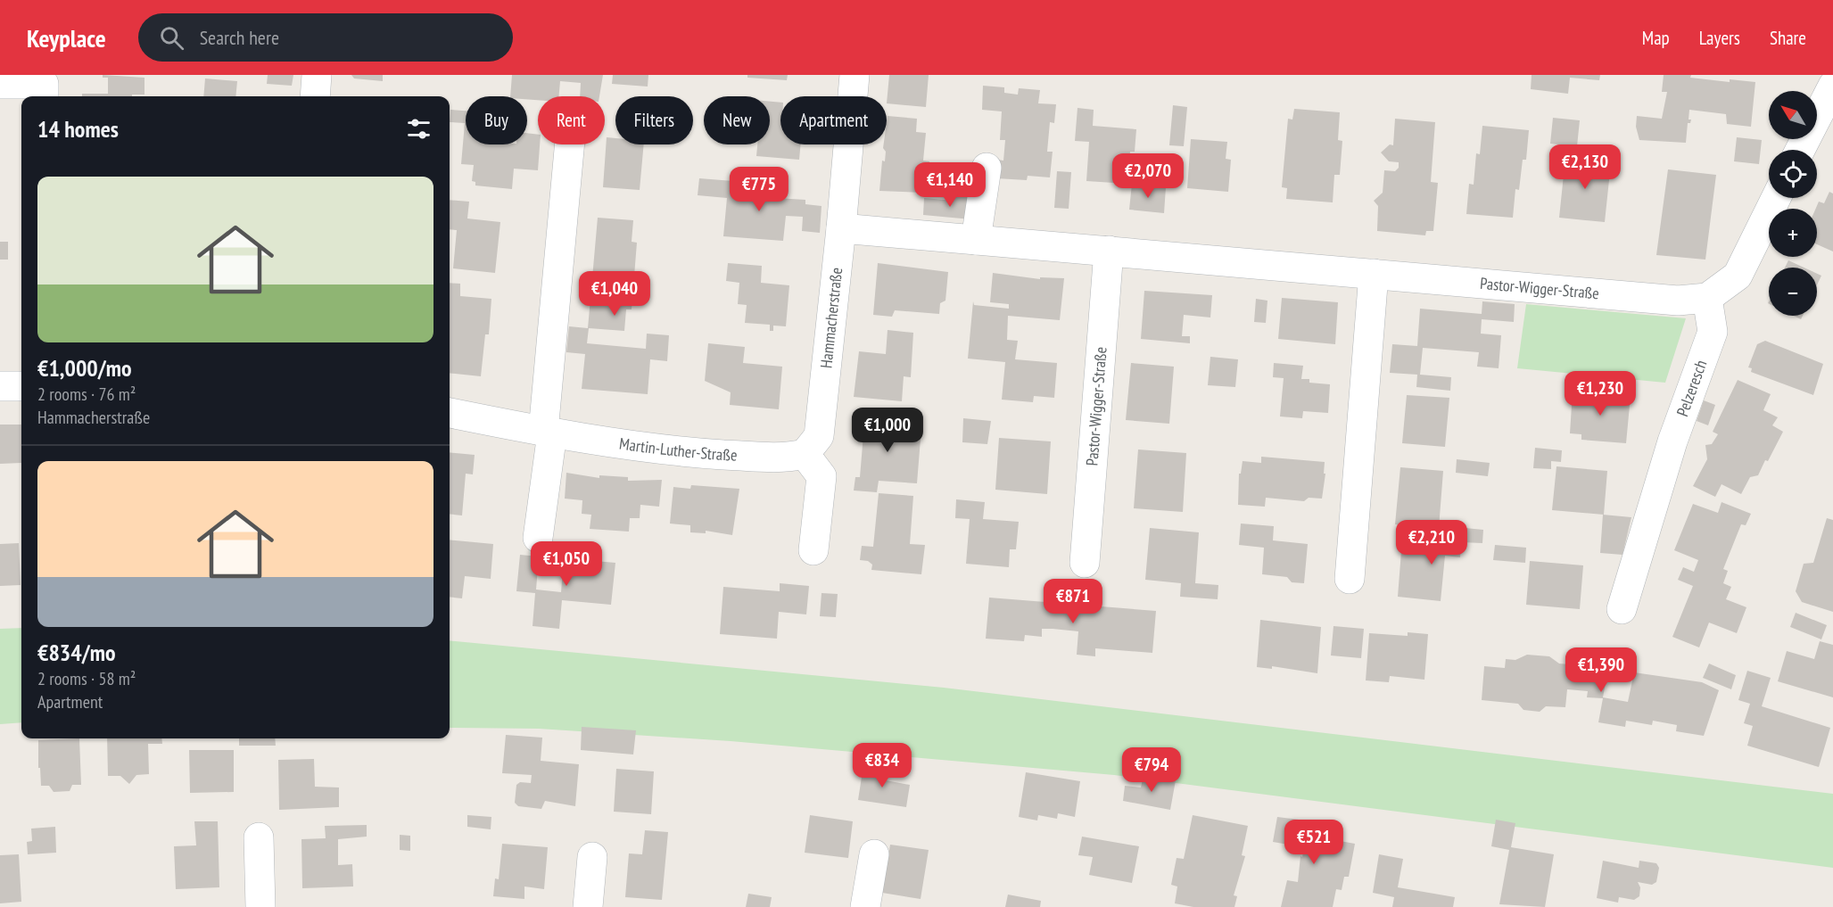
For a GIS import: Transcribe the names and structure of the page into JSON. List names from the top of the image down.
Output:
{
  "streets": {
    "street": [
      "Pastor-Wigger-Straße",
      "Hammacherstraße",
      "Pelzeresch",
      "Martin-Luther-Straße"
    ]
  },
  "crossings": [
    ["Pastor-Wigger-Straße", "Hammacherstraße"],
    ["Pastor-Wigger-Straße", "Pelzeresch"],
    ["Hammacherstraße", "Martin-Luther-Straße"]
  ],
  "north": "top left",
  "page": {
    "header": "Keyplace",
    "search": "Search here",
    "nav": ["Map", "Layers", "Share"],
    "map_buttons": ["+", "−"],
    "chip": [
      "Buy",
      "Rent",
      "Filters",
      "New",
      "Apartment"
    ],
    "heading": "14 homes",
    "price": [
      "€2,130",
      "€2,070",
      "€1,140",
      "€775",
      "€1,040",
      "€1,230",
      "€1,000",
      "€2,210",
      "€1,050",
      "€871",
      "€1,390",
      "€834",
      "€794",
      "€521"
    ],
    "list": [
      {
        "name": "€1,000/mo",
        "note": "2 rooms · 76 m² · Hammacherstraße"
      },
      {
        "name": "€834/mo",
        "note": "2 rooms · 58 m² · Apartment"
      }
    ]
  }
}
